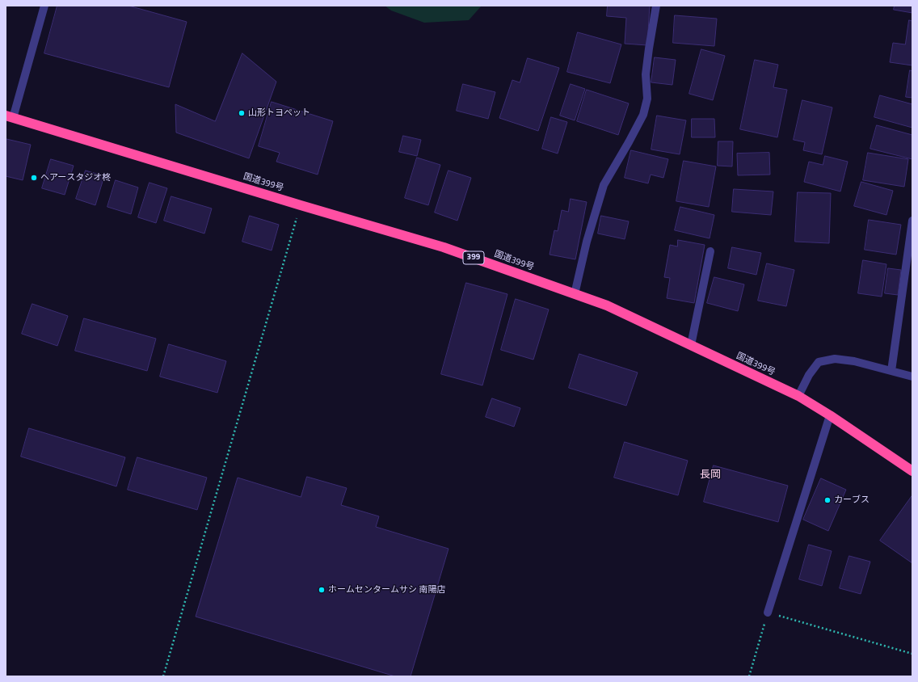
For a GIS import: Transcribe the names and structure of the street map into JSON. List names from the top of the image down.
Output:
{
  "streets": {
    "highway": ["国道399号", "399"]
  },
  "districts": ["長岡"],
  "places": [
    "山形トヨペット",
    "ヘアースタジオ柊",
    "カーブス",
    "ホームセンタームサシ 南陽店"
  ]
}
